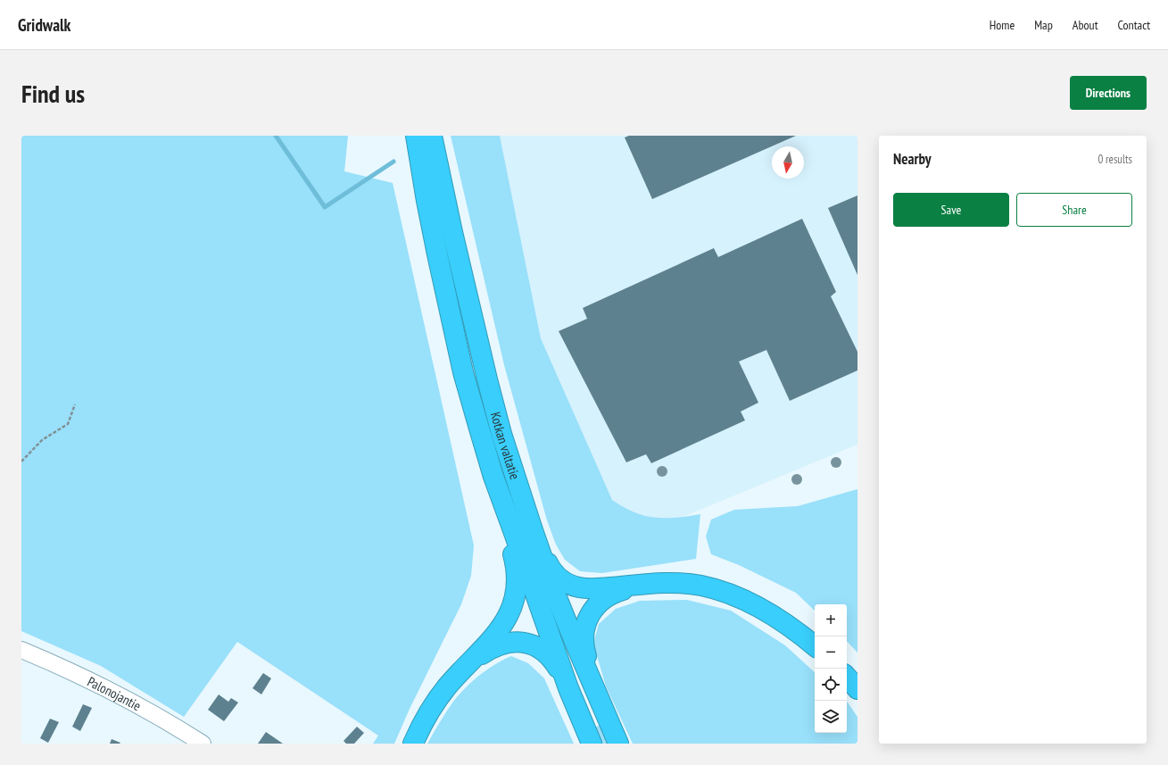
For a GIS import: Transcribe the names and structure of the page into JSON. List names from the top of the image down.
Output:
{
  "streets": {
    "highway": ["Kotkan valtatie"],
    "street": ["Palonojantie"]
  },
  "north": "bottom",
  "page": {
    "header": "Gridwalk",
    "nav": [
      "Home",
      "Map",
      "About",
      "Contact"
    ],
    "buttons": [
      "Directions",
      ["Save", "Share"]
    ],
    "title": "Find us",
    "heading": ["Nearby", "0 results"],
    "map_buttons": ["+", "−"]
  }
}
